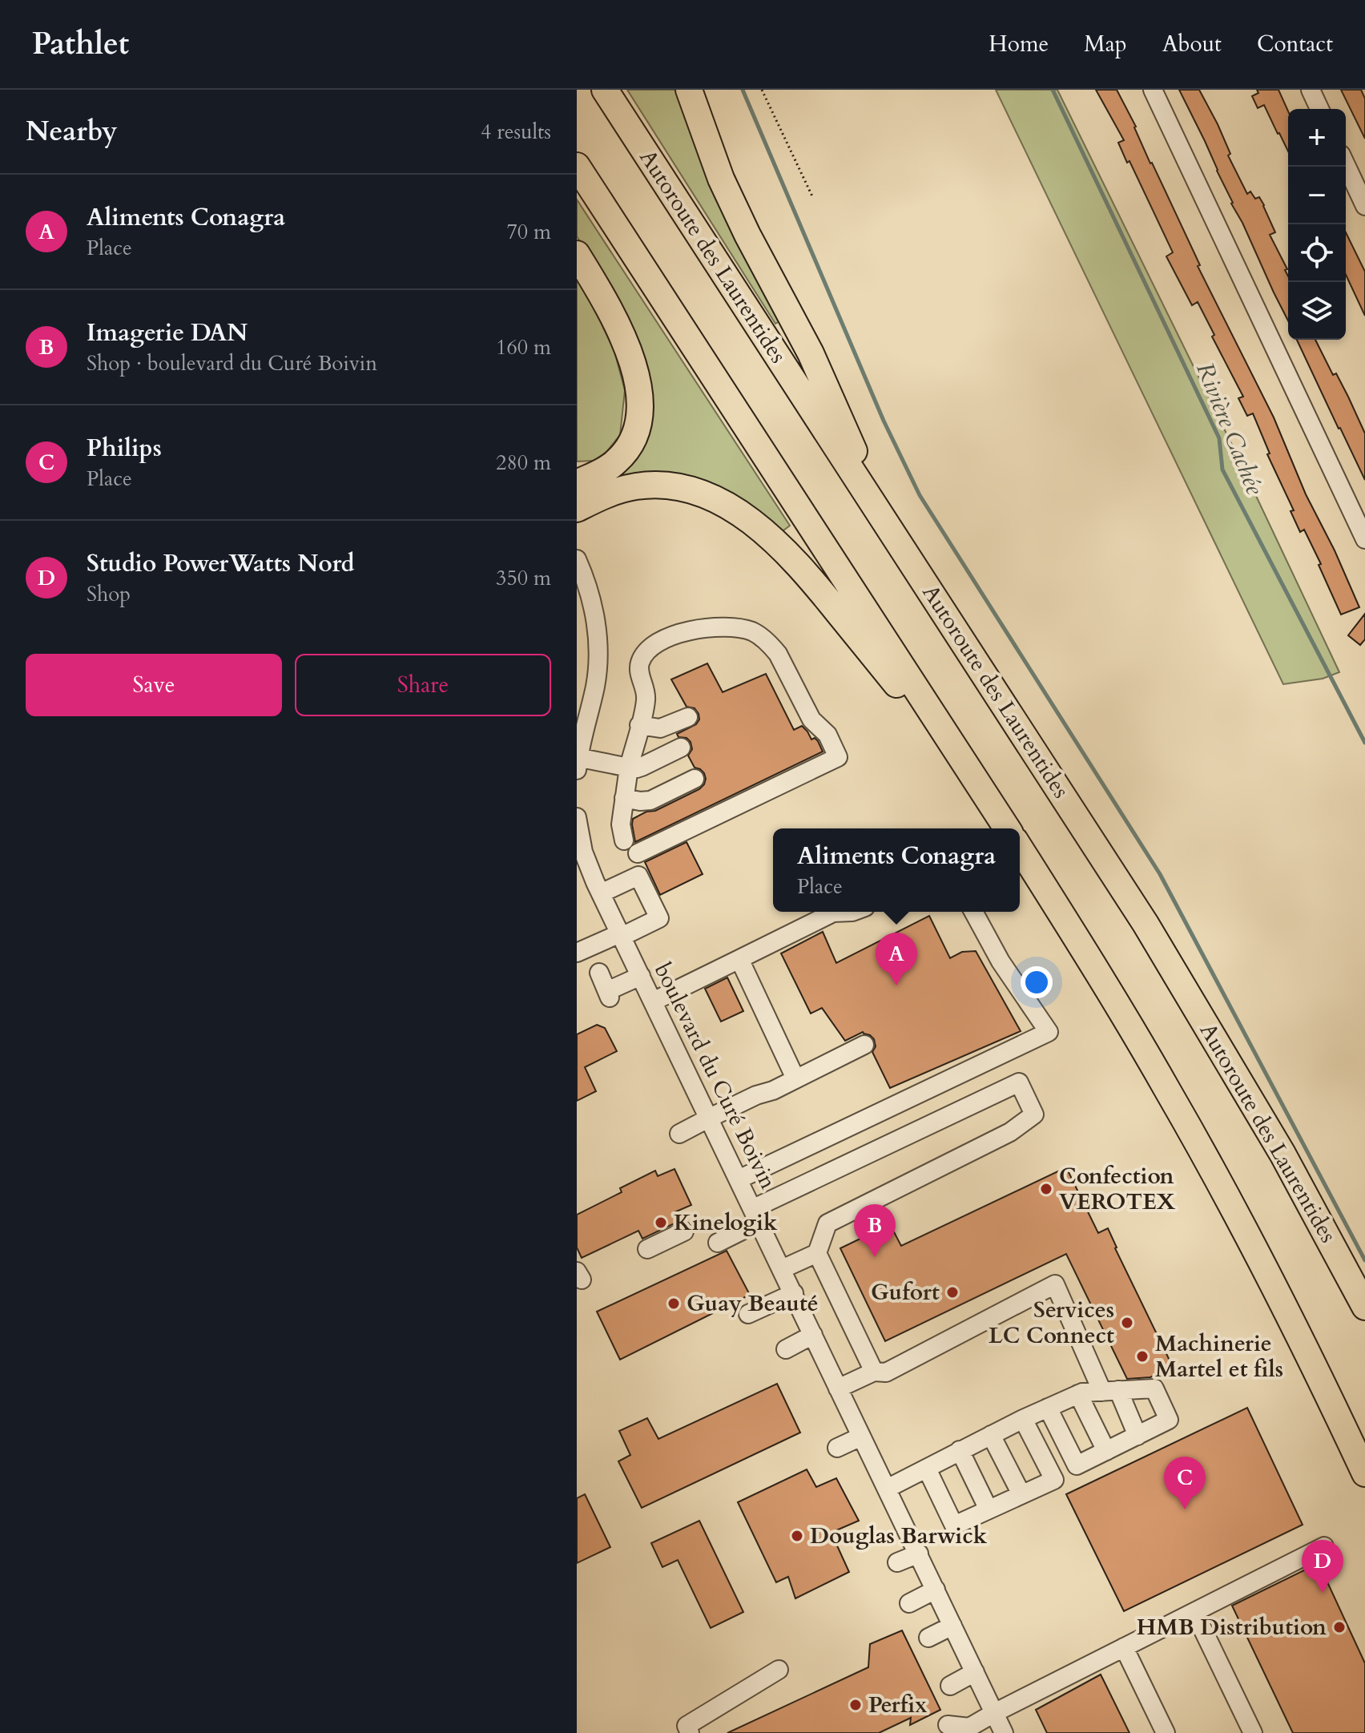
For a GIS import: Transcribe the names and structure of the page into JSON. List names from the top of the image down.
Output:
{
  "streets": {
    "highway": ["Autoroute des Laurentides"],
    "street": ["boulevard du Curé Boivin"]
  },
  "water": ["Rivière Cachée"],
  "places": [
    "Confection VEROTEX",
    "Kinelogik",
    "Gufort",
    "Guay Beauté",
    "Services LC Connect",
    "Machinerie Martel et fils",
    "Douglas Barwick",
    "HMB Distribution",
    "Perfix"
  ],
  "page": {
    "header": "Pathlet",
    "nav": [
      "Home",
      "Map",
      "About",
      "Contact"
    ],
    "heading": ["Nearby", "4 results"],
    "map_buttons": ["+", "−"],
    "list": [
      {
        "mark": "A",
        "name": "Aliments Conagra",
        "note": "Place",
        "value": "70 m"
      },
      {
        "mark": "B",
        "name": "Imagerie DAN",
        "note": "Shop · boulevard du Curé Boivin",
        "value": "160 m"
      },
      {
        "mark": "C",
        "name": "Philips",
        "note": "Place",
        "value": "280 m"
      },
      {
        "mark": "D",
        "name": "Studio PowerWatts Nord",
        "note": "Shop",
        "value": "350 m"
      }
    ],
    "buttons": ["Save", "Share"],
    "popup": ["Aliments Conagra", "Place"],
    "pins": [
      "A",
      "B",
      "C",
      "D"
    ]
  }
}
